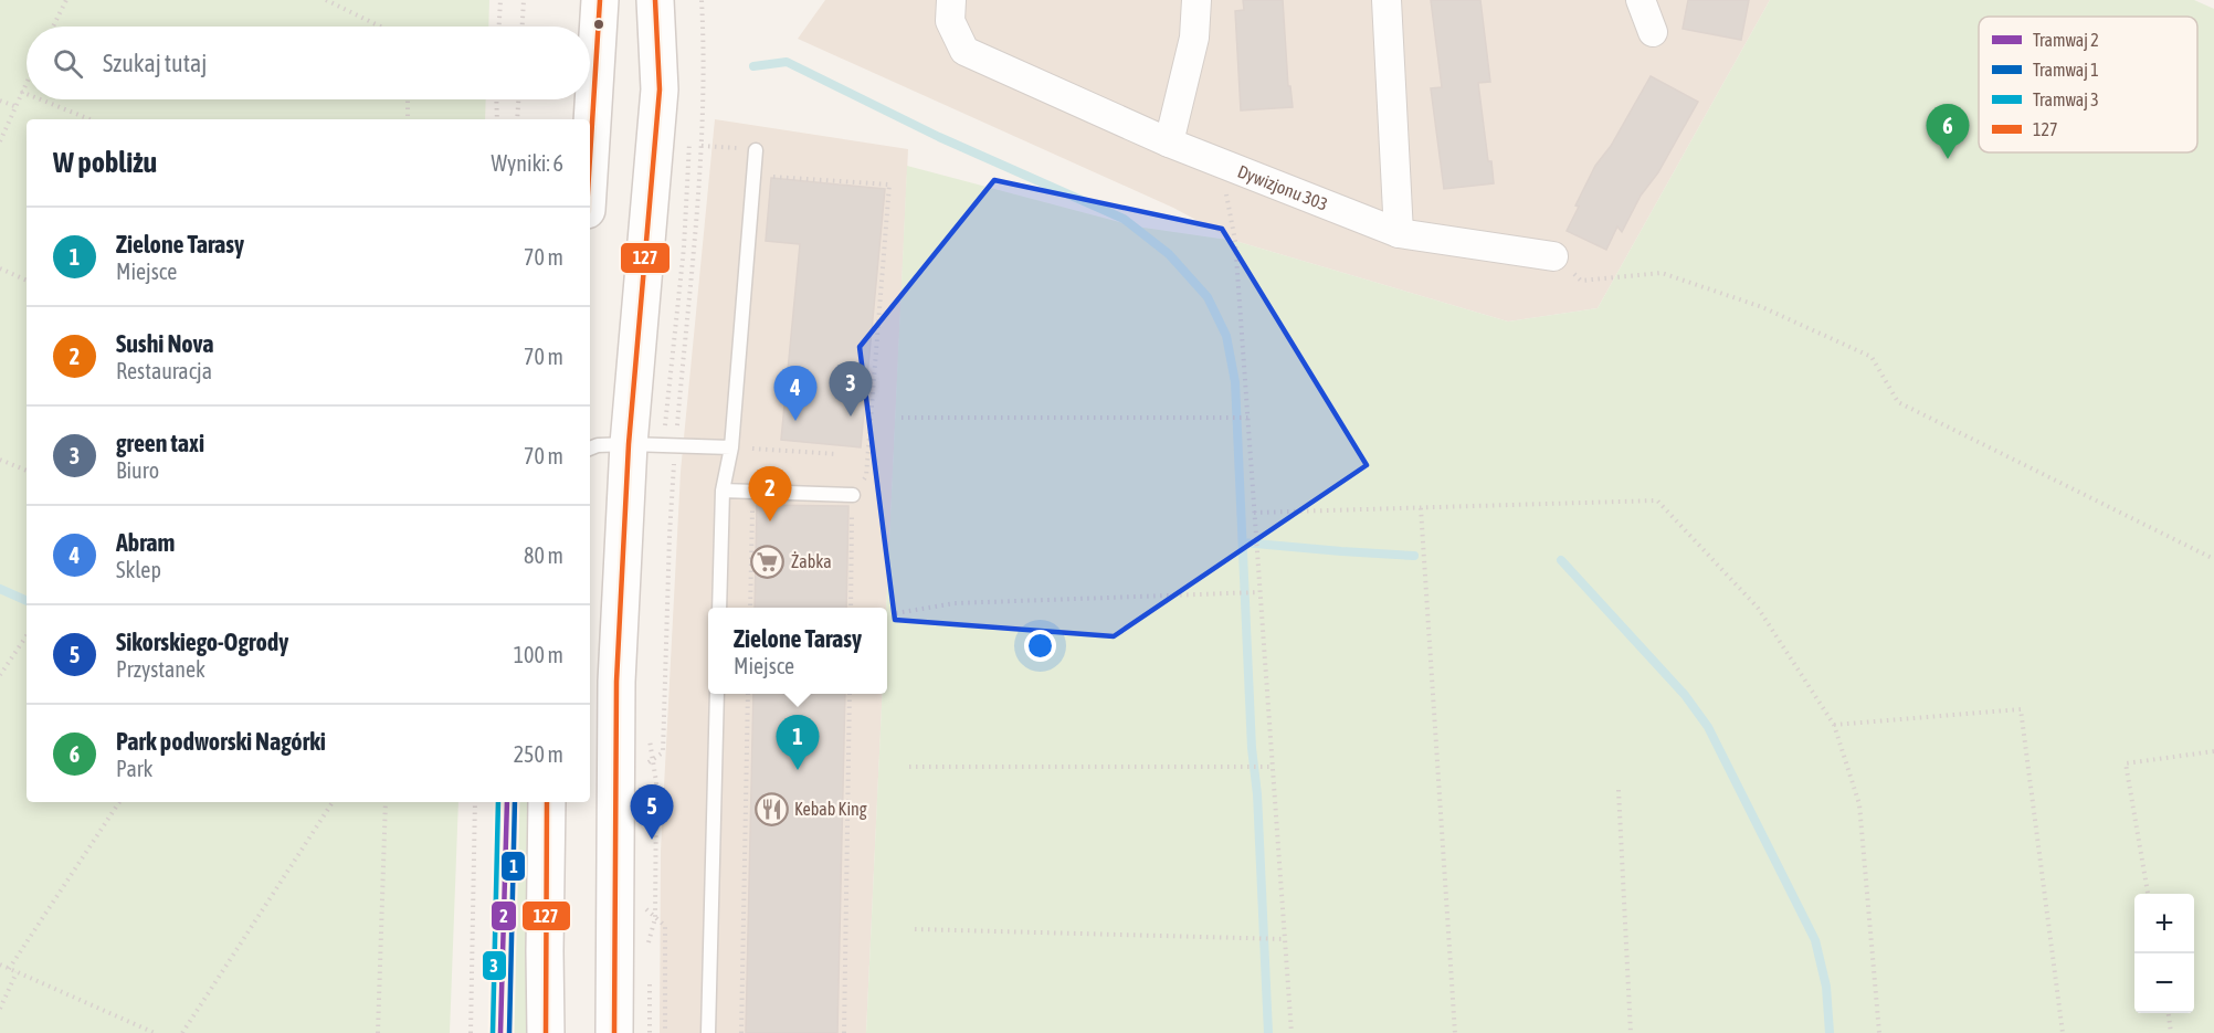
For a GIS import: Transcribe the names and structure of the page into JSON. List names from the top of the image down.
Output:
{
  "streets": {
    "street": ["Dywizjonu 303"]
  },
  "places": {
    "supermarket": ["Żabka"],
    "restaurant": ["Kebab King"]
  },
  "lines": [
    "transit line 127",
    "tram line 2",
    "tram line 1",
    "tram line 3"
  ],
  "legend": [
    "Tramwaj 2",
    "Tramwaj 1",
    "Tramwaj 3",
    "127"
  ],
  "page": {
    "search": "Szukaj tutaj",
    "pins": [
      "6",
      "3",
      "4",
      "2",
      "1",
      "5"
    ],
    "heading": ["W pobliżu", "Wyniki: 6"],
    "list": [
      {
        "mark": "1",
        "name": "Zielone Tarasy",
        "note": "Miejsce",
        "value": "70 m"
      },
      {
        "mark": "2",
        "name": "Sushi Nova",
        "note": "Restauracja",
        "value": "70 m"
      },
      {
        "mark": "3",
        "name": "green taxi",
        "note": "Biuro",
        "value": "70 m"
      },
      {
        "mark": "4",
        "name": "Abram",
        "note": "Sklep",
        "value": "80 m"
      },
      {
        "mark": "5",
        "name": "Sikorskiego-Ogrody",
        "note": "Przystanek",
        "value": "100 m"
      },
      {
        "mark": "6",
        "name": "Park podworski Nagórki",
        "note": "Park",
        "value": "250 m"
      }
    ],
    "popup": ["Zielone Tarasy", "Miejsce"],
    "map_buttons": ["+", "−"]
  }
}
